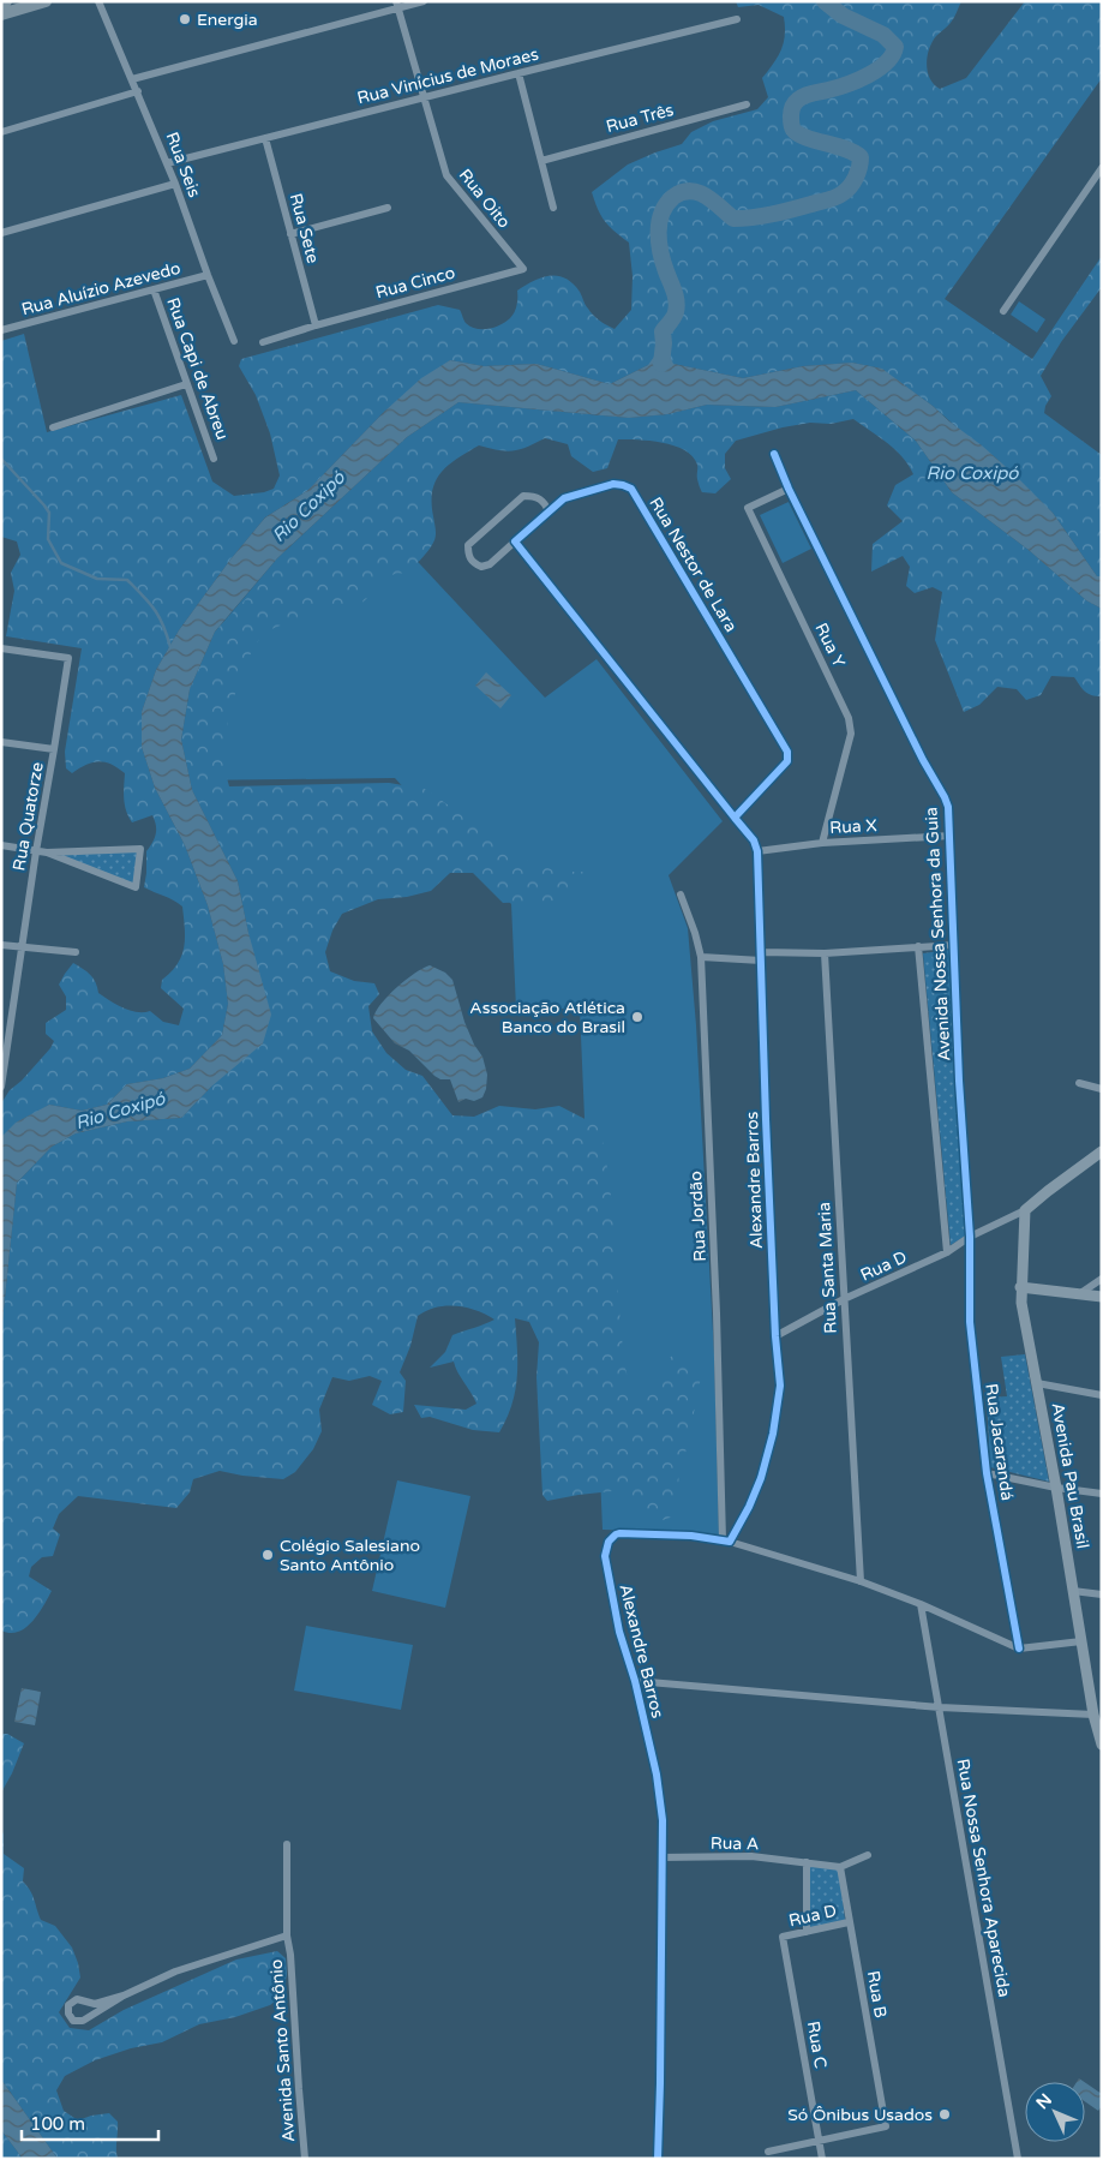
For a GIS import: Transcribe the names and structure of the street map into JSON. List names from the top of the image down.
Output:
{
  "streets": {
    "street": [
      "Rua Vinícius de Moraes",
      "Rua Três",
      "Rua Seis",
      "Rua Oito",
      "Rua Sete",
      "Rua Cinco",
      "Rua Aluízio Azevedo",
      "Rua Capi de Abreu",
      "Rua Nestor de Lara",
      "Rua Y",
      "Rua Quatorze",
      "Rua X",
      "Avenida Nossa Senhora da Guia",
      "Alexandre Barros",
      "Rua Jordão",
      "Rua D",
      "Rua Santa Maria",
      "Rua Jacarandá",
      "Avenida Pau Brasil",
      "Rua A",
      "Rua Nossa Senhora Aparecida",
      "Rua B",
      "Rua C",
      "Avenida Santo Antônio"
    ]
  },
  "crossings": [
    ["Rua Vinícius de Moraes", "Rua Seis"],
    ["Rua Vinícius de Moraes", "Rua Oito"],
    ["Rua Vinícius de Moraes", "Rua Sete"],
    ["Rua Seis", "Rua Aluízio Azevedo"],
    ["Rua Oito", "Rua Cinco"],
    ["Rua Sete", "Rua Cinco"],
    ["Rua Aluízio Azevedo", "Rua Capi de Abreu"],
    ["Rua Y", "Rua X"],
    ["Rua Y", "Avenida Nossa Senhora da Guia"],
    ["Rua X", "Avenida Nossa Senhora da Guia"],
    ["Rua X", "Alexandre Barros"],
    ["Avenida Nossa Senhora da Guia", "Rua D"],
    ["Avenida Nossa Senhora da Guia", "Rua Jacarandá"],
    ["Alexandre Barros", "Rua Jordão"],
    ["Alexandre Barros", "Rua D"],
    ["Alexandre Barros", "Rua A"],
    ["Rua D", "Rua Santa Maria"],
    ["Rua D", "Rua Jacarandá"],
    ["Rua D", "Avenida Pau Brasil"],
    ["Rua D", "Rua B"],
    ["Rua D", "Rua C"],
    ["Rua A", "Rua B"],
    ["Rua B", "Rua C"]
  ],
  "water": ["Rio Coxipó"],
  "places": [
    "Energia",
    "Associação Atlética Banco do Brasil",
    "Colégio Salesiano Santo Antônio",
    "Só Ônibus Usados"
  ],
  "scale_bar": "100 m",
  "north": "top left"
}
